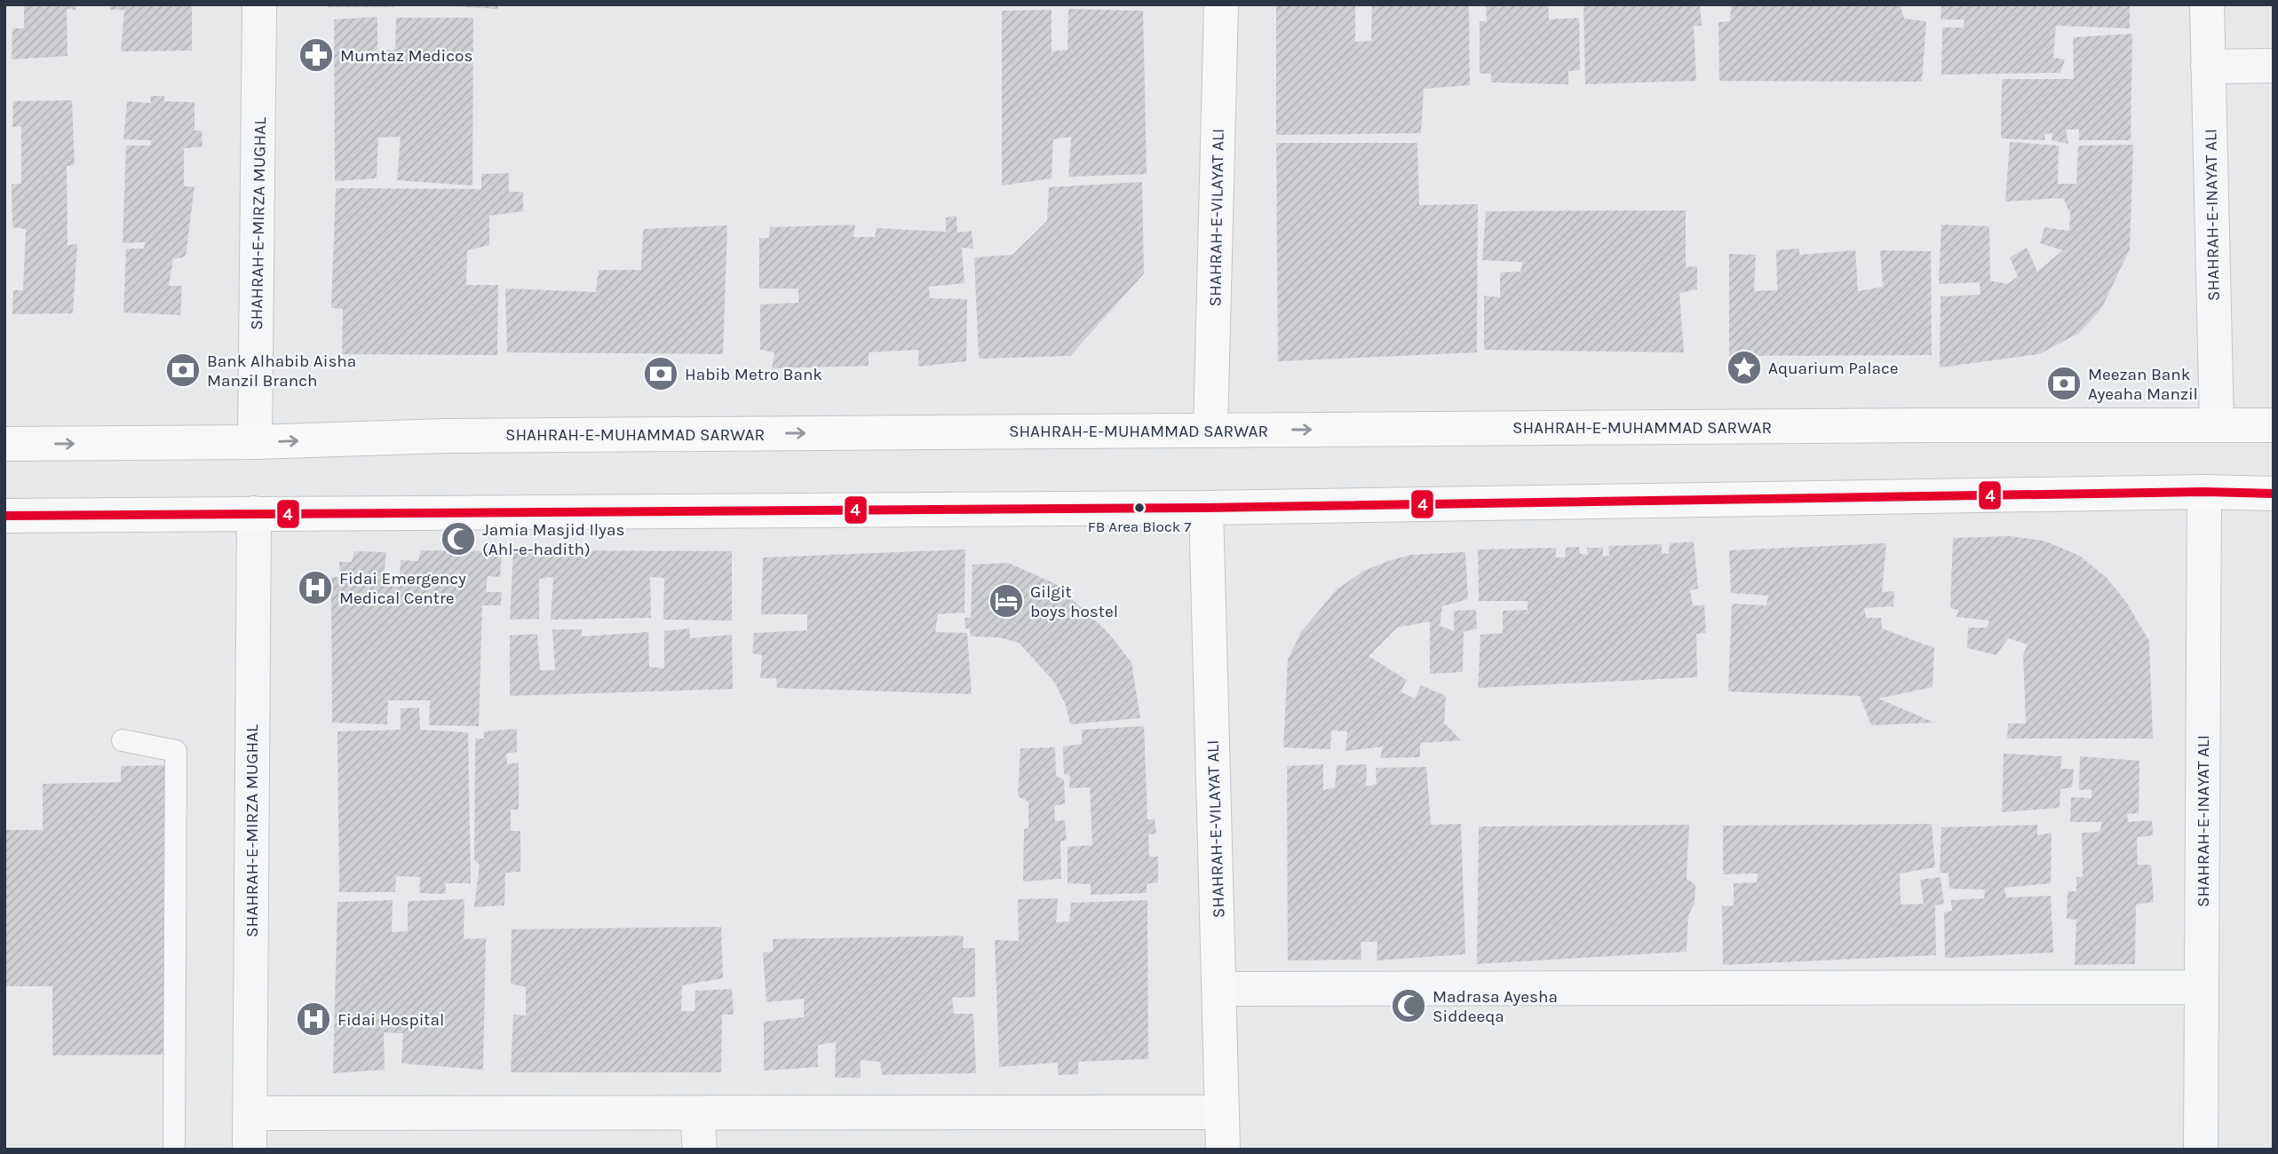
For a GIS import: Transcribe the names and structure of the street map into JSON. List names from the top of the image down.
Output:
{
  "streets": {
    "main road": ["SHAHRAH-E-VILAYAT ALI", "SHAHRAH-E-MUHAMMAD SARWAR"],
    "street": ["SHAHRAH-E-INAYAT ALI", "SHAHRAH-E-MIRZA MUGHAL"]
  },
  "crossings": [
    ["SHAHRAH-E-INAYAT ALI", "SHAHRAH-E-MUHAMMAD SARWAR"],
    ["SHAHRAH-E-VILAYAT ALI", "SHAHRAH-E-MUHAMMAD SARWAR"],
    ["SHAHRAH-E-MIRZA MUGHAL", "SHAHRAH-E-MUHAMMAD SARWAR"]
  ],
  "places": {
    "pharmacy": ["Mumtaz Medicos"],
    "place": ["Aquarium Palace"],
    "bank": ["Bank Alhabib Aisha Manzil Branch", "Habib Metro Bank", "Meezan Bank Ayeaha Manzil"],
    "other": ["FB Area Block 7"],
    "mosque": ["Jamia Masjid Ilyas (Ahl-e-hadith)", "Madrasa Ayesha Siddeeqa"],
    "hospital": ["Fidai Emergency Medical Centre", "Fidai Hospital"],
    "hotel": ["Gilgit boys hostel"]
  },
  "lines": ["transit line 4"]
}
